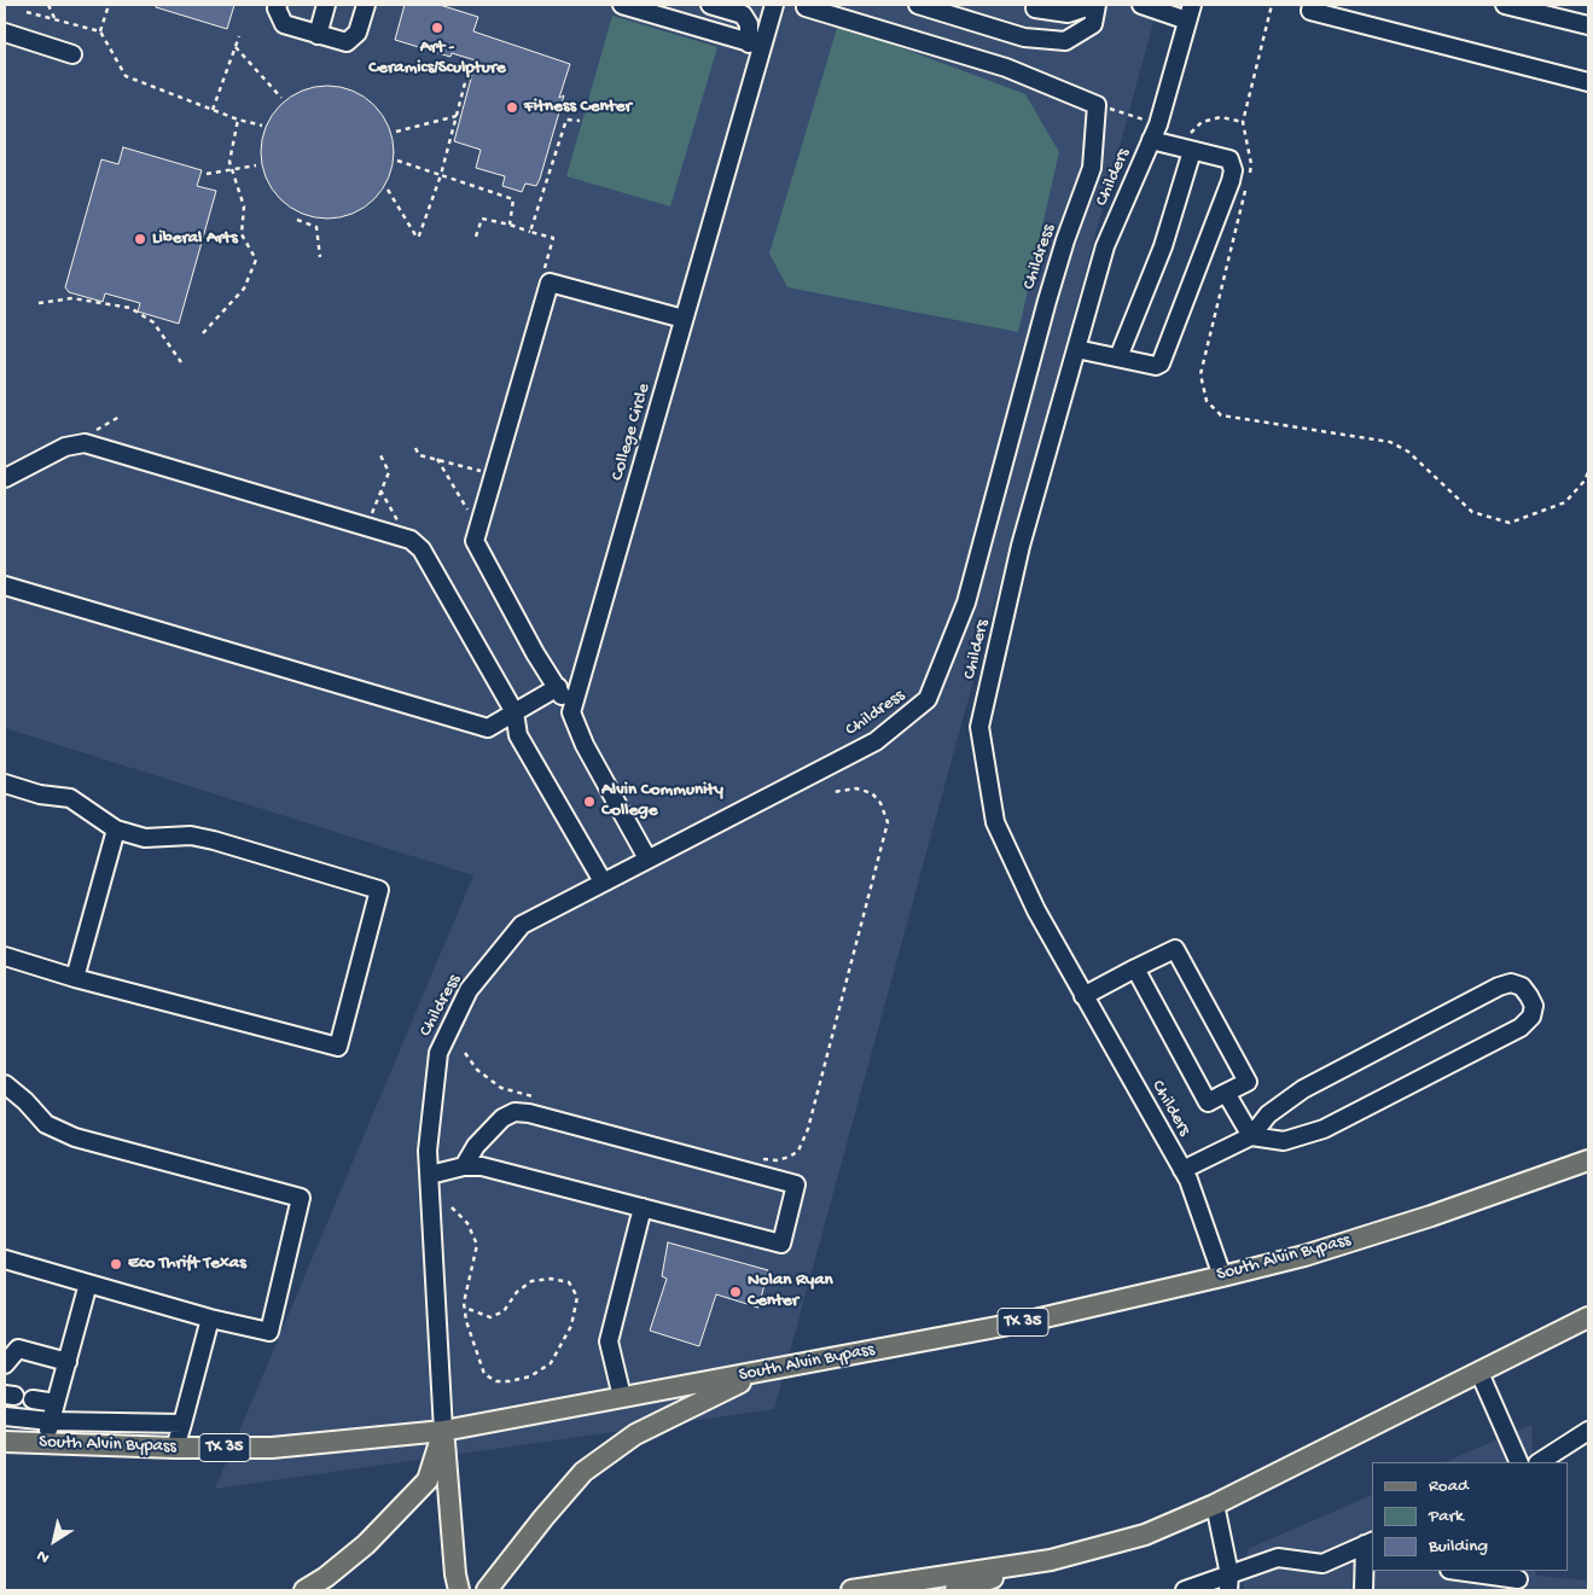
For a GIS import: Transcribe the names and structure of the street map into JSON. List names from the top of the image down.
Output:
{
  "streets": {
    "main road": ["South Alvin Bypass", "TX 35"],
    "street": ["Childers", "Childress", "College Circle"]
  },
  "crossings": [
    ["Childers", "South Alvin Bypass"],
    ["Childress", "South Alvin Bypass"]
  ],
  "places": [
    "Art - Ceramics/Sculpture",
    "Fitness Center",
    "Liberal Arts",
    "Alvin Community College",
    "Eco Thrift Texas",
    "Nolan Ryan Center"
  ],
  "legend": ["Road", "Park", "Building"],
  "north": "bottom left"
}
